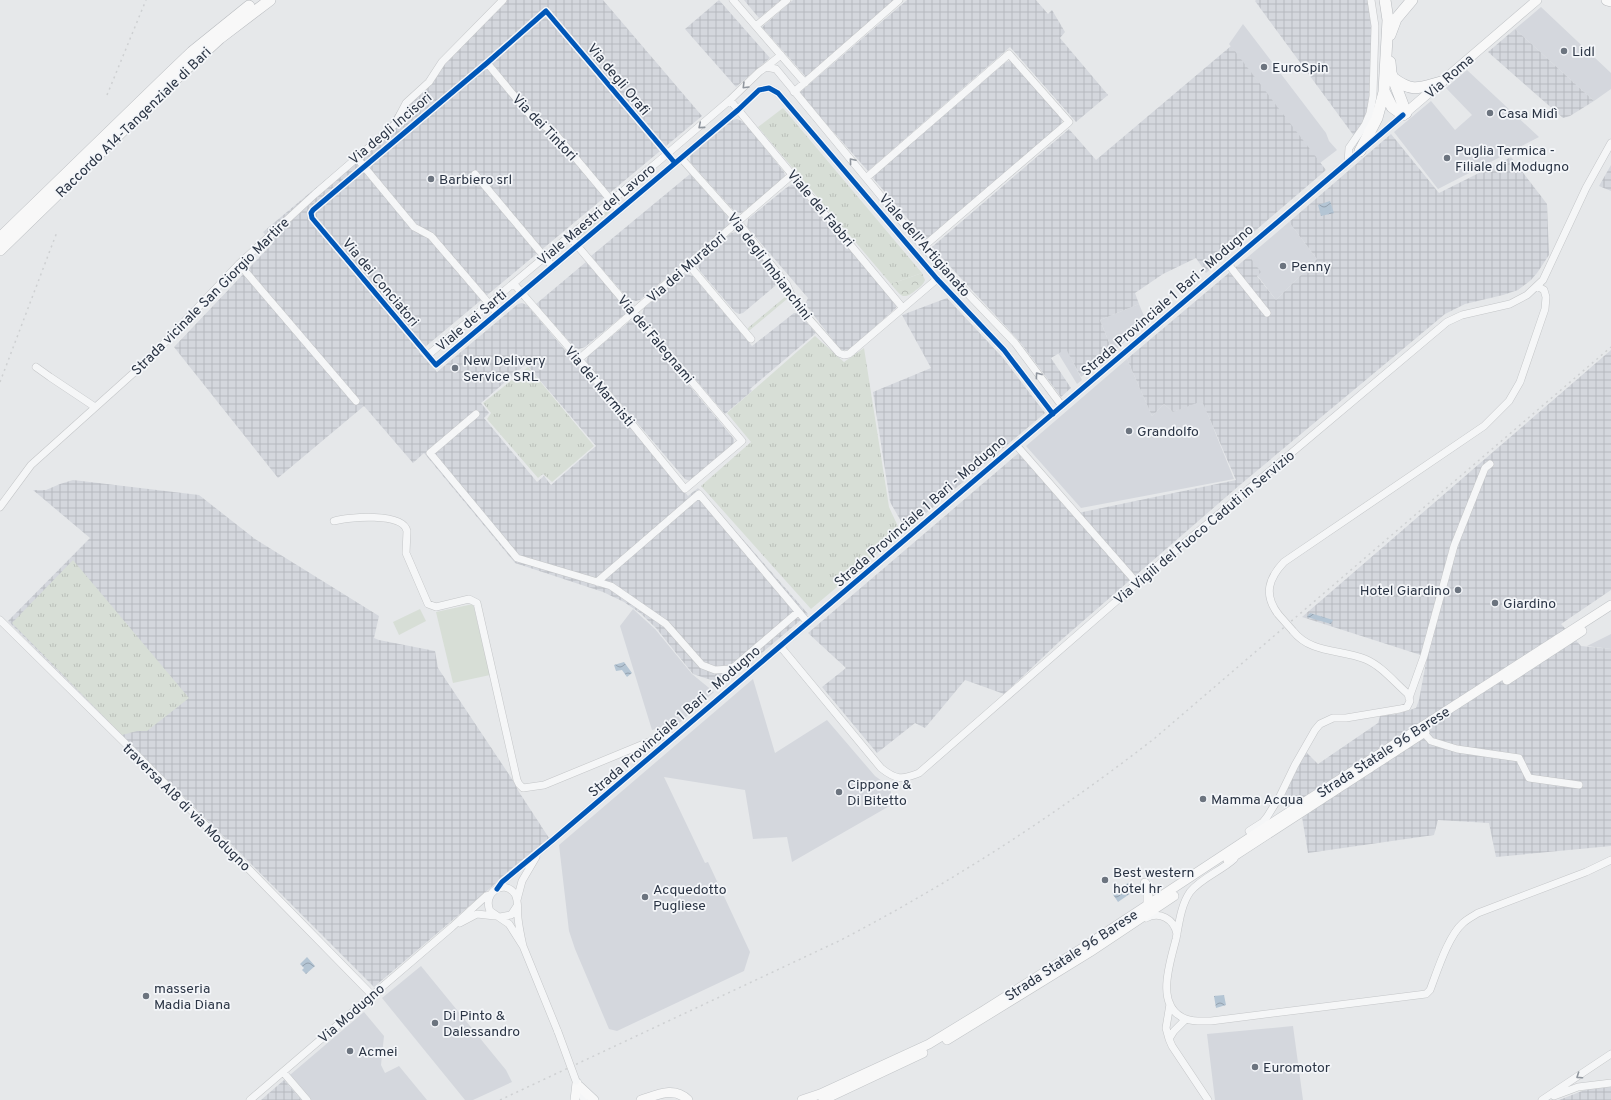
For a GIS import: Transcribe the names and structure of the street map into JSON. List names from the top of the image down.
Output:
{
  "streets": {
    "highway": ["Raccordo A14-Tangenziale di Bari"],
    "main road": ["Via Roma", "Strada Statale 96 Barese"],
    "street": [
      "Via degli Orafi",
      "Via dei Tintori",
      "Via degli Incisori",
      "Viale dei Fabbri",
      "Viale Maestri del Lavoro",
      "Viale dell'Artigianato",
      "Via degli Imbianchini",
      "Via dei Muratori",
      "Via dei Conciatori",
      "Strada vicinale San Giorgio Martire",
      "Strada Provinciale 1 Bari - Modugno",
      "Viale dei Sarti",
      "Via dei Falegnami",
      "Via dei Marmisti",
      "Via Vigili del Fuoco Caduti in Servizio",
      "traversa AI8 di via Modugno",
      "Via Modugno"
    ]
  },
  "crossings": [
    ["Via Roma", "Strada Provinciale 1 Bari - Modugno"],
    ["Via degli Orafi", "Via degli Incisori"],
    ["Via degli Orafi", "Viale Maestri del Lavoro"],
    ["Via dei Tintori", "Via degli Incisori"],
    ["Via dei Tintori", "Viale Maestri del Lavoro"],
    ["Via degli Incisori", "Via dei Conciatori"],
    ["Viale dei Fabbri", "Viale Maestri del Lavoro"],
    ["Viale dei Fabbri", "Via degli Imbianchini"],
    ["Viale dei Fabbri", "Via dei Muratori"],
    ["Viale Maestri del Lavoro", "Viale dell'Artigianato"],
    ["Viale Maestri del Lavoro", "Via degli Imbianchini"],
    ["Viale Maestri del Lavoro", "Viale dei Sarti"],
    ["Viale Maestri del Lavoro", "Via dei Falegnami"],
    ["Viale Maestri del Lavoro", "Via dei Marmisti"],
    ["Viale dell'Artigianato", "Strada Provinciale 1 Bari - Modugno"],
    ["Via degli Imbianchini", "Via dei Muratori"],
    ["Via dei Muratori", "Via dei Falegnami"],
    ["Via dei Muratori", "Via dei Marmisti"],
    ["Via dei Conciatori", "Viale dei Sarti"],
    ["Strada Provinciale 1 Bari - Modugno", "Via Vigili del Fuoco Caduti in Servizio"],
    ["Strada Provinciale 1 Bari - Modugno", "Via Modugno"],
    ["Viale dei Sarti", "Via dei Marmisti"],
    ["Via dei Falegnami", "Via dei Marmisti"],
    ["traversa AI8 di via Modugno", "Via Modugno"]
  ],
  "places": [
    "Lidl",
    "EuroSpin",
    "Casa Midì",
    "Puglia Termica - Filiale di Modugno",
    "Barbiero srl",
    "Penny",
    "New Delivery Service SRL",
    "Grandolfo",
    "Hotel Giardino",
    "Giardino",
    "Cippone & Di Bitetto",
    "Mamma Acqua",
    "Best western hotel hr",
    "Acquedotto Pugliese",
    "masseria Madia Diana",
    "Di Pinto & Dalessandro",
    "Acmei",
    "Euromotor"
  ]
}
